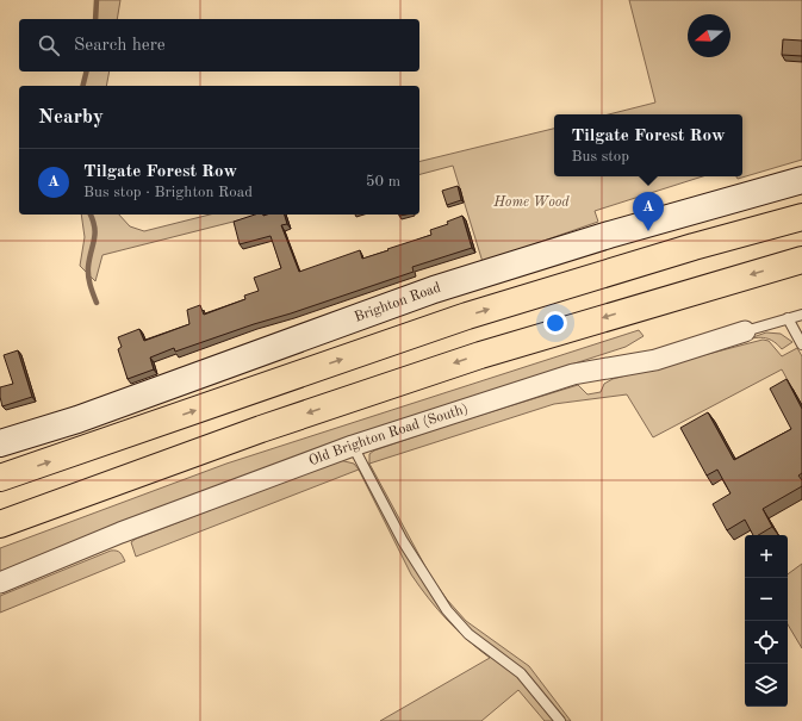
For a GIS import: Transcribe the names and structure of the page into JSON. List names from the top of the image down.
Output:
{
  "streets": {
    "street": ["Brighton Road", "Old Brighton Road (South)"]
  },
  "parks": ["Home Wood"],
  "north": "left",
  "page": {
    "search": "Search here",
    "heading": "Nearby",
    "popup": ["Tilgate Forest Row", "Bus stop"],
    "list": [
      {
        "mark": "A",
        "name": "Tilgate Forest Row",
        "note": "Bus stop · Brighton Road",
        "value": "50 m"
      }
    ],
    "pins": "A",
    "map_buttons": ["+", "−"]
  }
}
